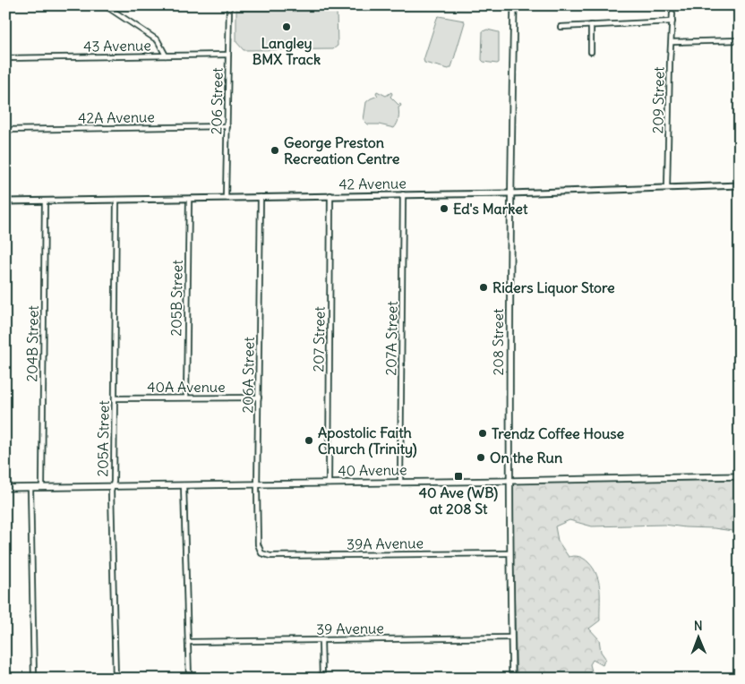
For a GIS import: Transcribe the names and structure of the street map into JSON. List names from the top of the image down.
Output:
{
  "streets": {
    "main road": ["208 Street", "40 Avenue"],
    "street": [
      "43 Avenue",
      "209 Street",
      "206 Street",
      "42A Avenue",
      "42 Avenue",
      "205B Street",
      "207A Street",
      "207 Street",
      "204B Street",
      "206A Street",
      "40A Avenue",
      "205A Street",
      "39A Avenue",
      "39 Avenue"
    ]
  },
  "crossings": [
    ["43 Avenue", "206 Street"],
    ["209 Street", "42 Avenue"],
    ["206 Street", "42A Avenue"],
    ["206 Street", "42 Avenue"],
    ["42 Avenue", "205B Street"],
    ["42 Avenue", "207A Street"],
    ["42 Avenue", "207 Street"],
    ["42 Avenue", "208 Street"],
    ["42 Avenue", "204B Street"],
    ["42 Avenue", "206A Street"],
    ["42 Avenue", "205A Street"],
    ["205B Street", "40A Avenue"],
    ["207A Street", "40 Avenue"],
    ["207 Street", "40 Avenue"],
    ["208 Street", "40 Avenue"],
    ["208 Street", "39A Avenue"],
    ["208 Street", "39 Avenue"],
    ["204B Street", "40 Avenue"],
    ["206A Street", "40A Avenue"],
    ["206A Street", "40 Avenue"],
    ["206A Street", "39A Avenue"],
    ["40A Avenue", "205A Street"],
    ["205A Street", "40 Avenue"]
  ],
  "places": {
    "other": [
      "Langley BMX Track",
      "George Preston Recreation Centre",
      "Ed's Market",
      "Riders Liquor Store",
      "Trendz Coffee House",
      "Apostolic Faith Church (Trinity)",
      "On the Run"
    ],
    "transit": ["40 Ave (WB) at 208 St"]
  },
  "north": "top"
}
